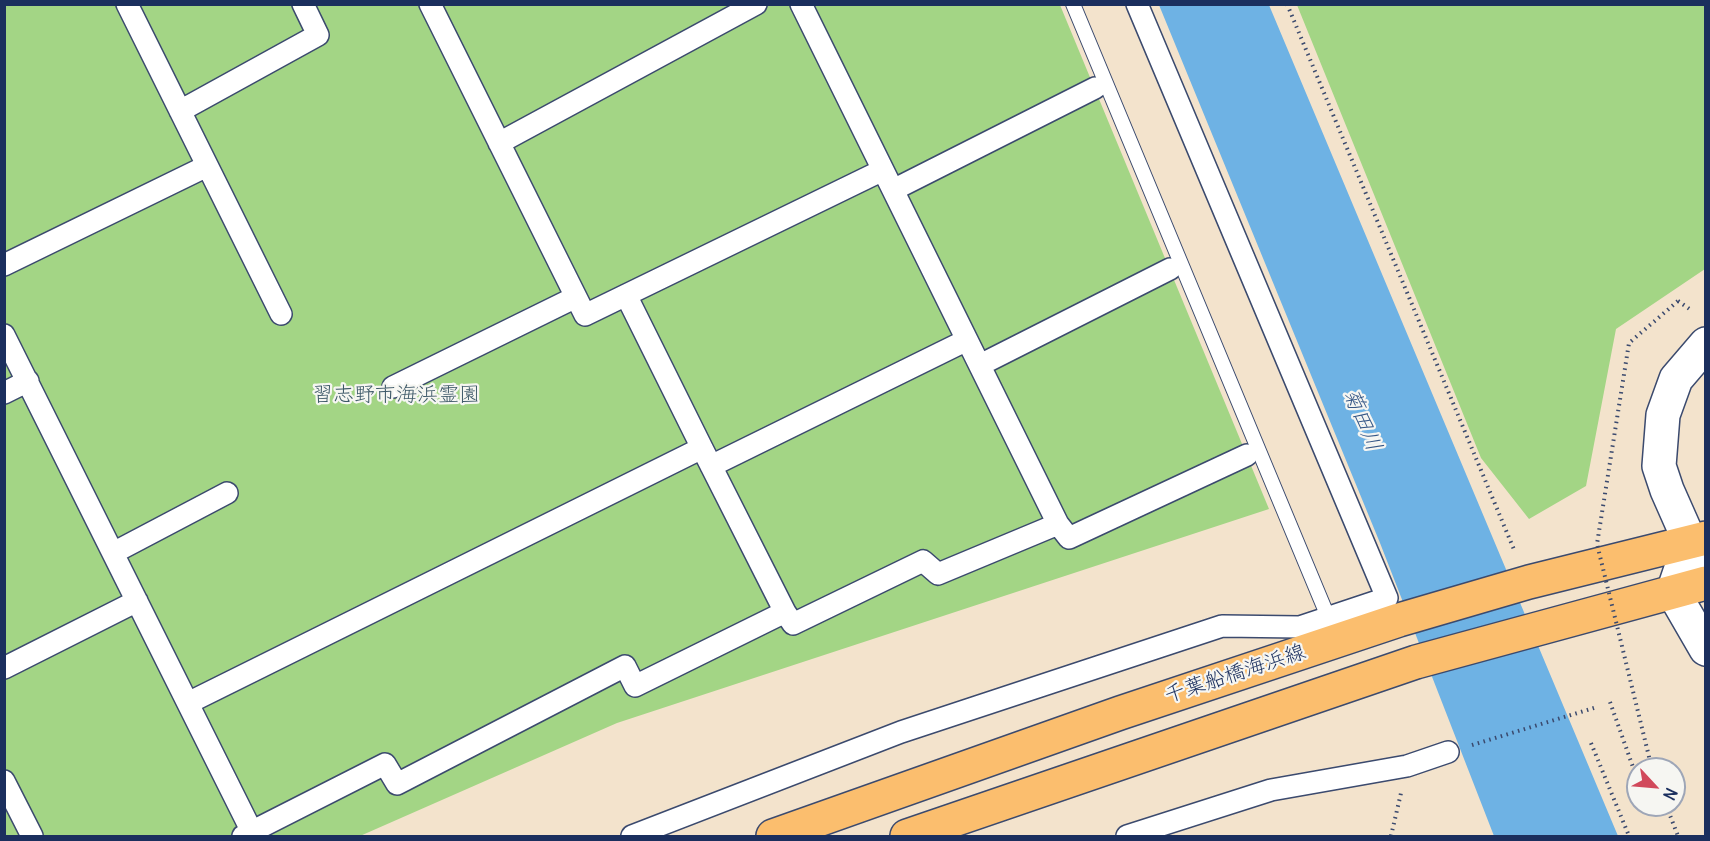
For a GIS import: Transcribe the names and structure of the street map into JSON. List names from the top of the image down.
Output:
{
  "streets": {
    "main road": ["千葉船橋海浜線"]
  },
  "water": ["菊田川"],
  "parks": ["習志野市海浜霊園"],
  "north": "bottom right"
}
